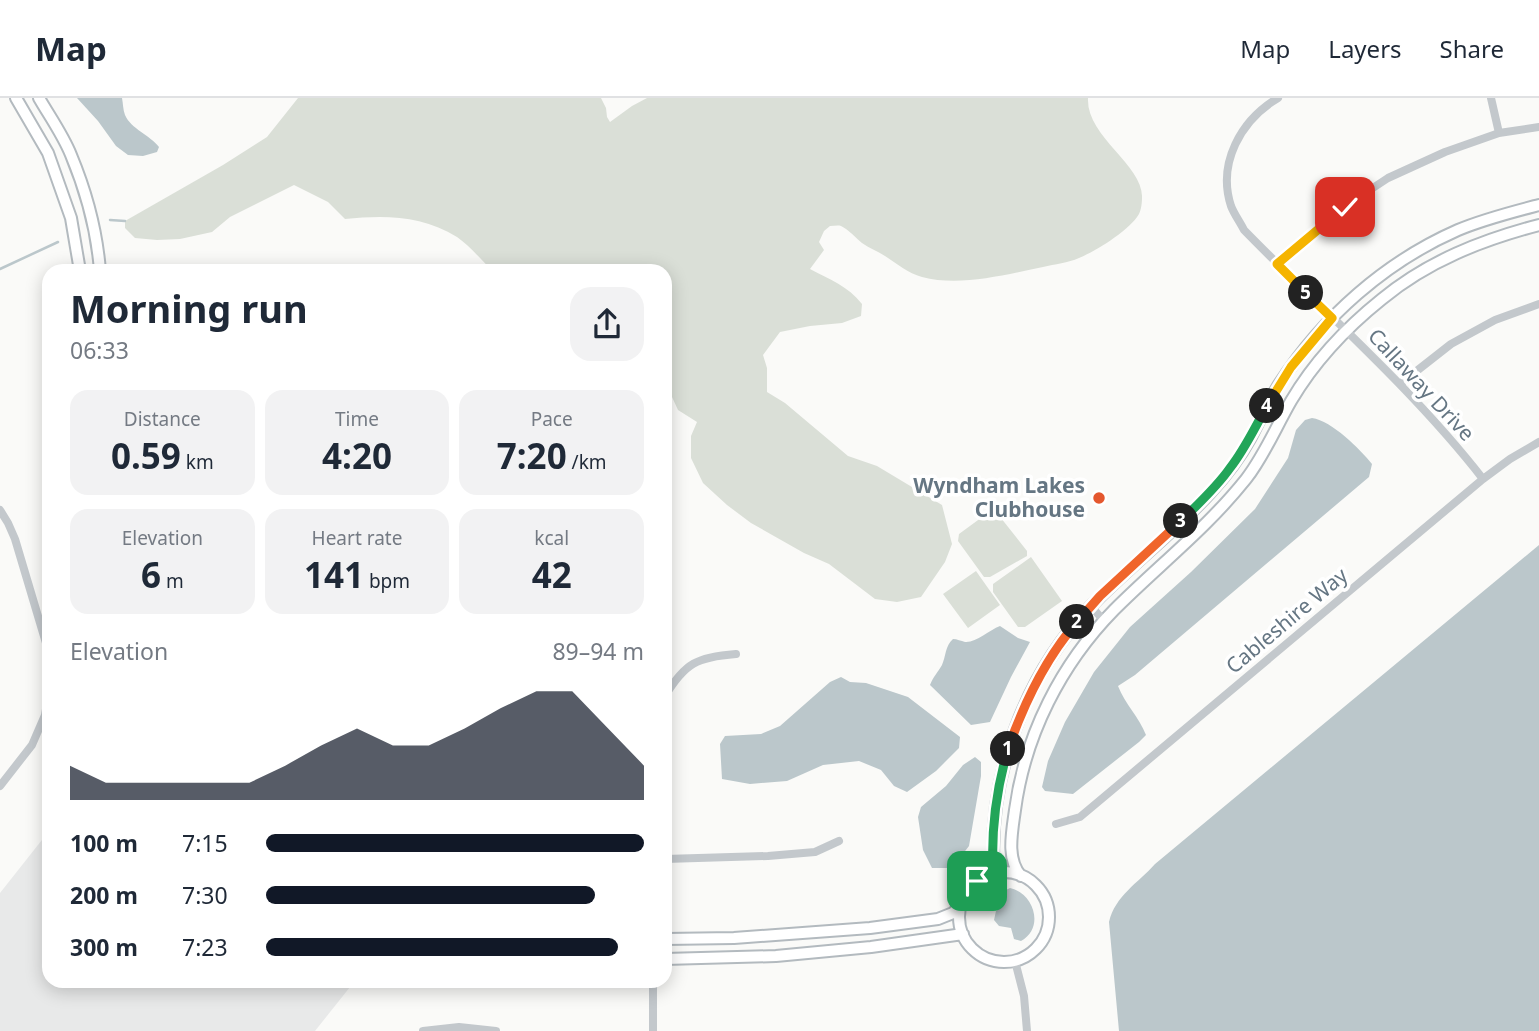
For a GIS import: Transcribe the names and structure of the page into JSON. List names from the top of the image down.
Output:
{
  "streets": {
    "street": ["Callaway Drive", "Cableshire Way"]
  },
  "crossings": [
    ["Callaway Drive", "Cableshire Way"]
  ],
  "places": ["Wyndham Lakes Clubhouse"],
  "page": {
    "header": "Map",
    "nav": ["Map", "Layers", "Share"],
    "heading": ["Morning run", "06:33"],
    "pins": [
      "5",
      "4",
      "3",
      "2",
      "1"
    ],
    "stats": [
      ["Distance", "0.59 km"],
      ["Time", "4:20"],
      ["Pace", "7:20 /km"],
      ["Elevation", "6 m"],
      ["Heart rate", "141 bpm"],
      ["kcal", "42"]
    ],
    "chart": ["Elevation", "89–94 m"],
    "list": [
      {
        "name": "100 m",
        "note": "7:15"
      },
      {
        "name": "200 m",
        "note": "7:30"
      },
      {
        "name": "300 m",
        "note": "7:23"
      }
    ]
  }
}
